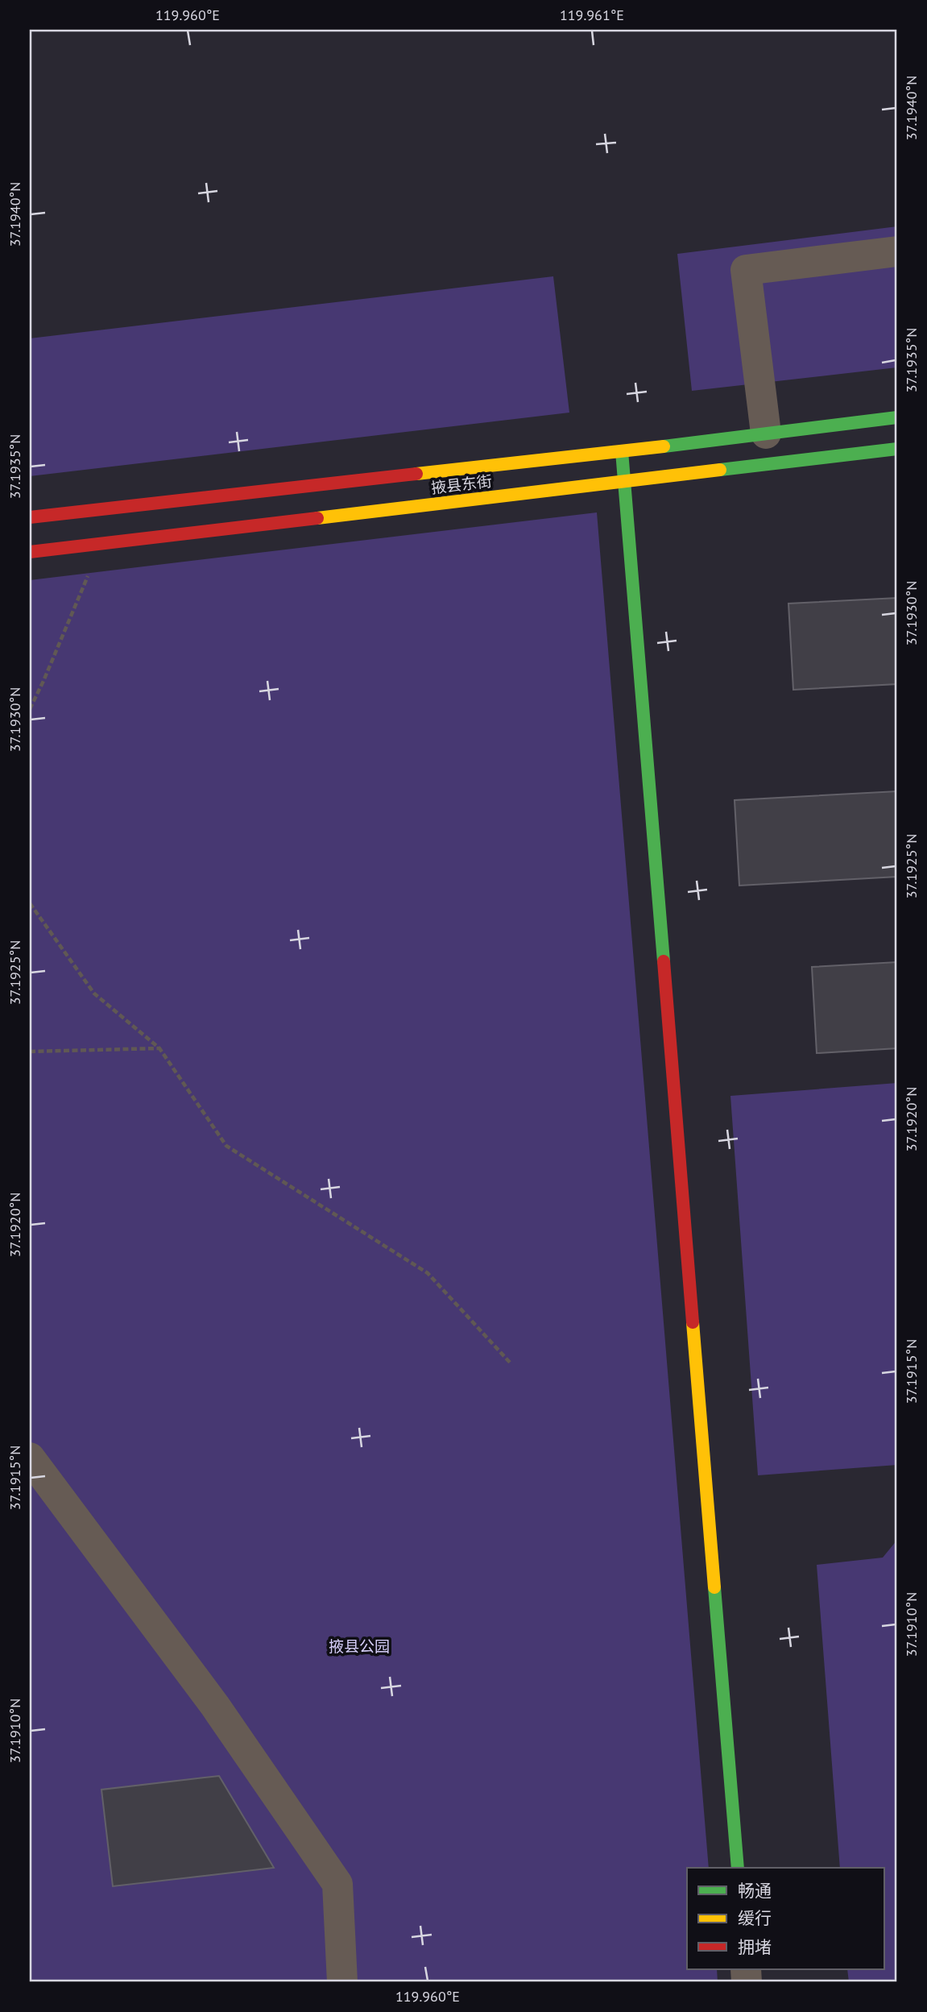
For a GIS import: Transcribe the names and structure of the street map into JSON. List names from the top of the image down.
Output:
{
  "streets": {
    "main road": ["掖县东街"]
  },
  "parks": ["掖县公园"],
  "legend": ["畅通", "缓行", "拥堵"],
  "coordinates": [
    "119.960°E",
    "119.961°E",
    "37.1940°N",
    "37.1935°N",
    "37.1930°N",
    "37.1925°N",
    "37.1920°N",
    "37.1915°N",
    "37.1910°N"
  ]
}
